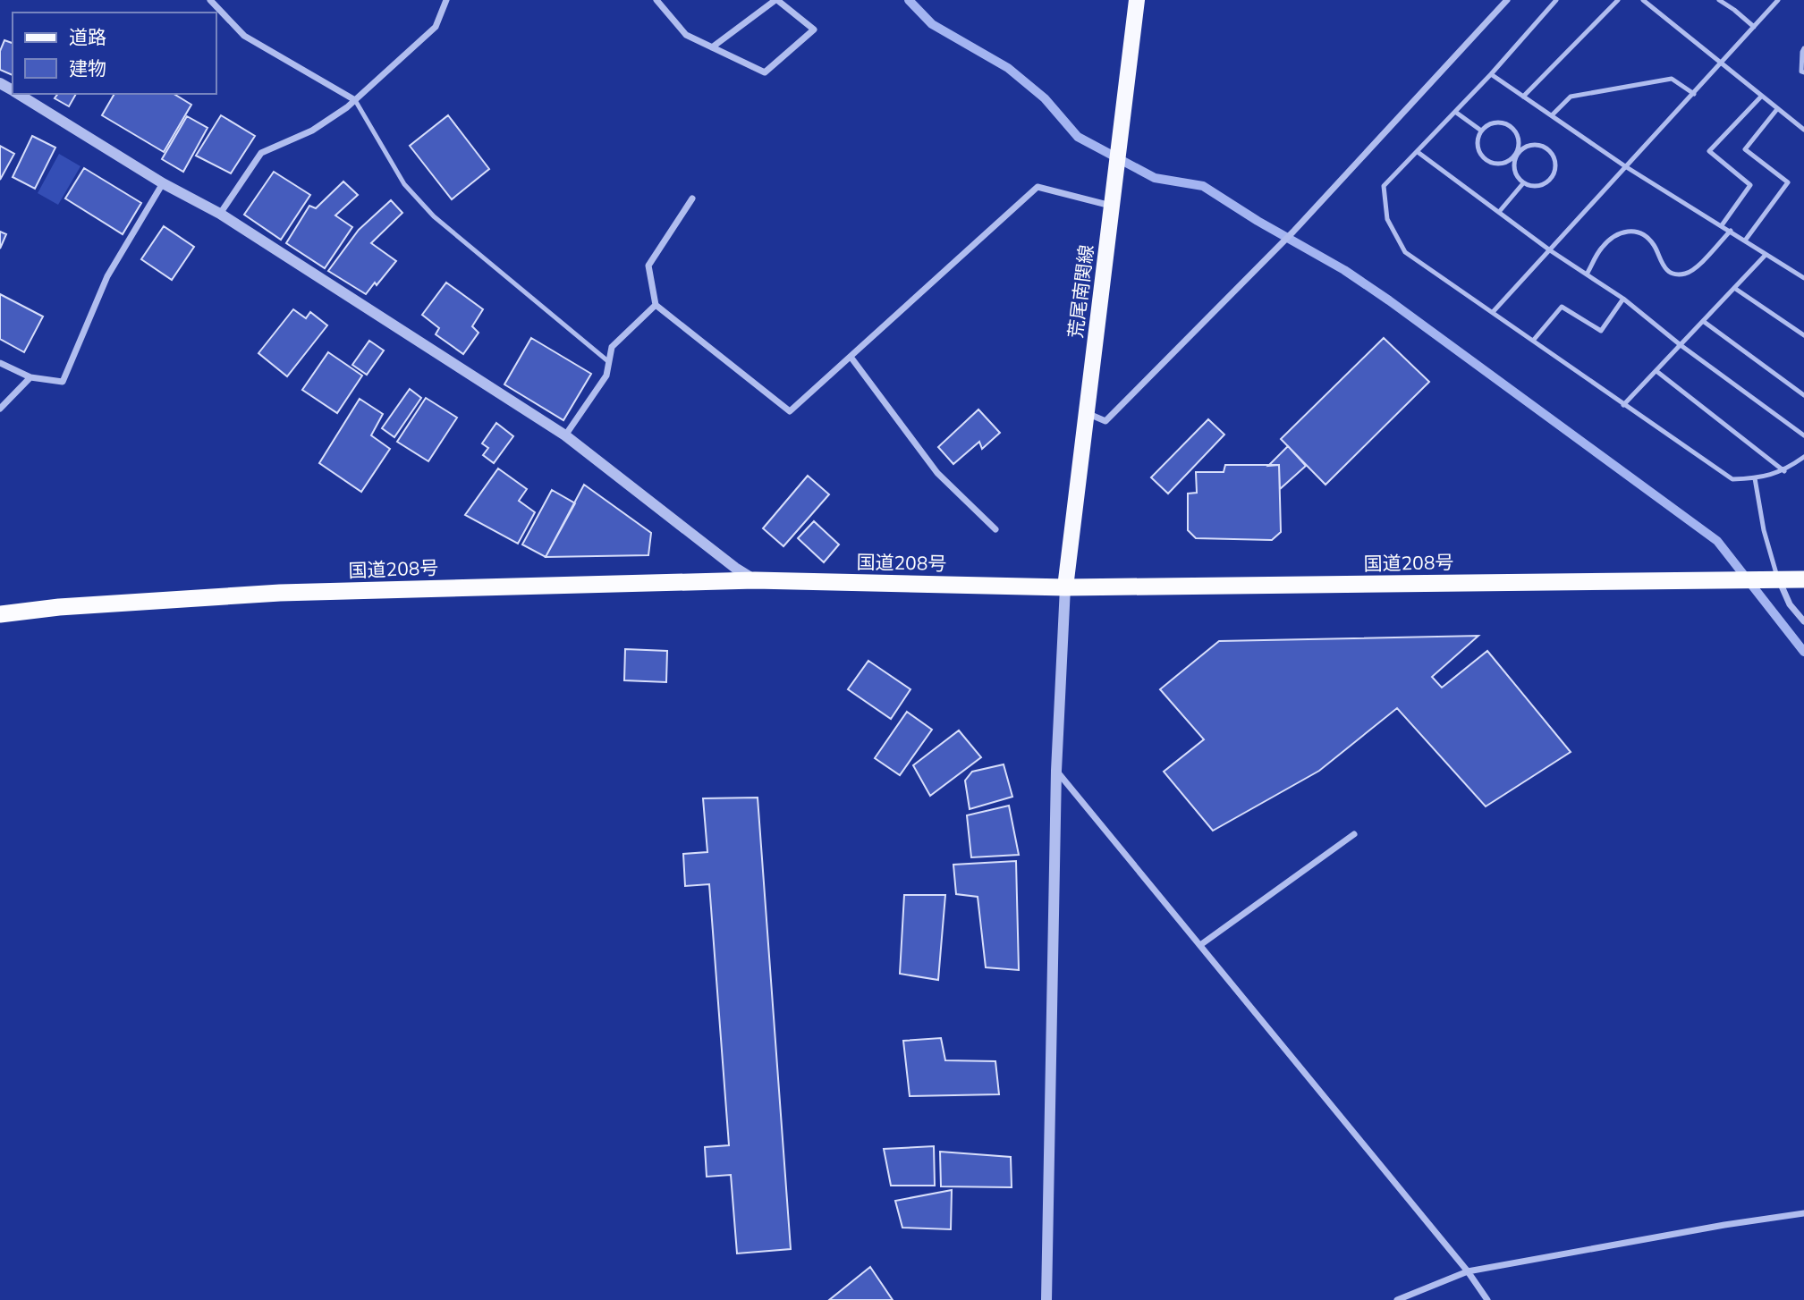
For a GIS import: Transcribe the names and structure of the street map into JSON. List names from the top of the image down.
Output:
{
  "streets": {
    "highway": ["国道208号"],
    "main road": ["荒尾南関線"]
  },
  "crossings": [
    ["荒尾南関線", "国道208号"]
  ],
  "legend": ["道路", "建物"]
}
